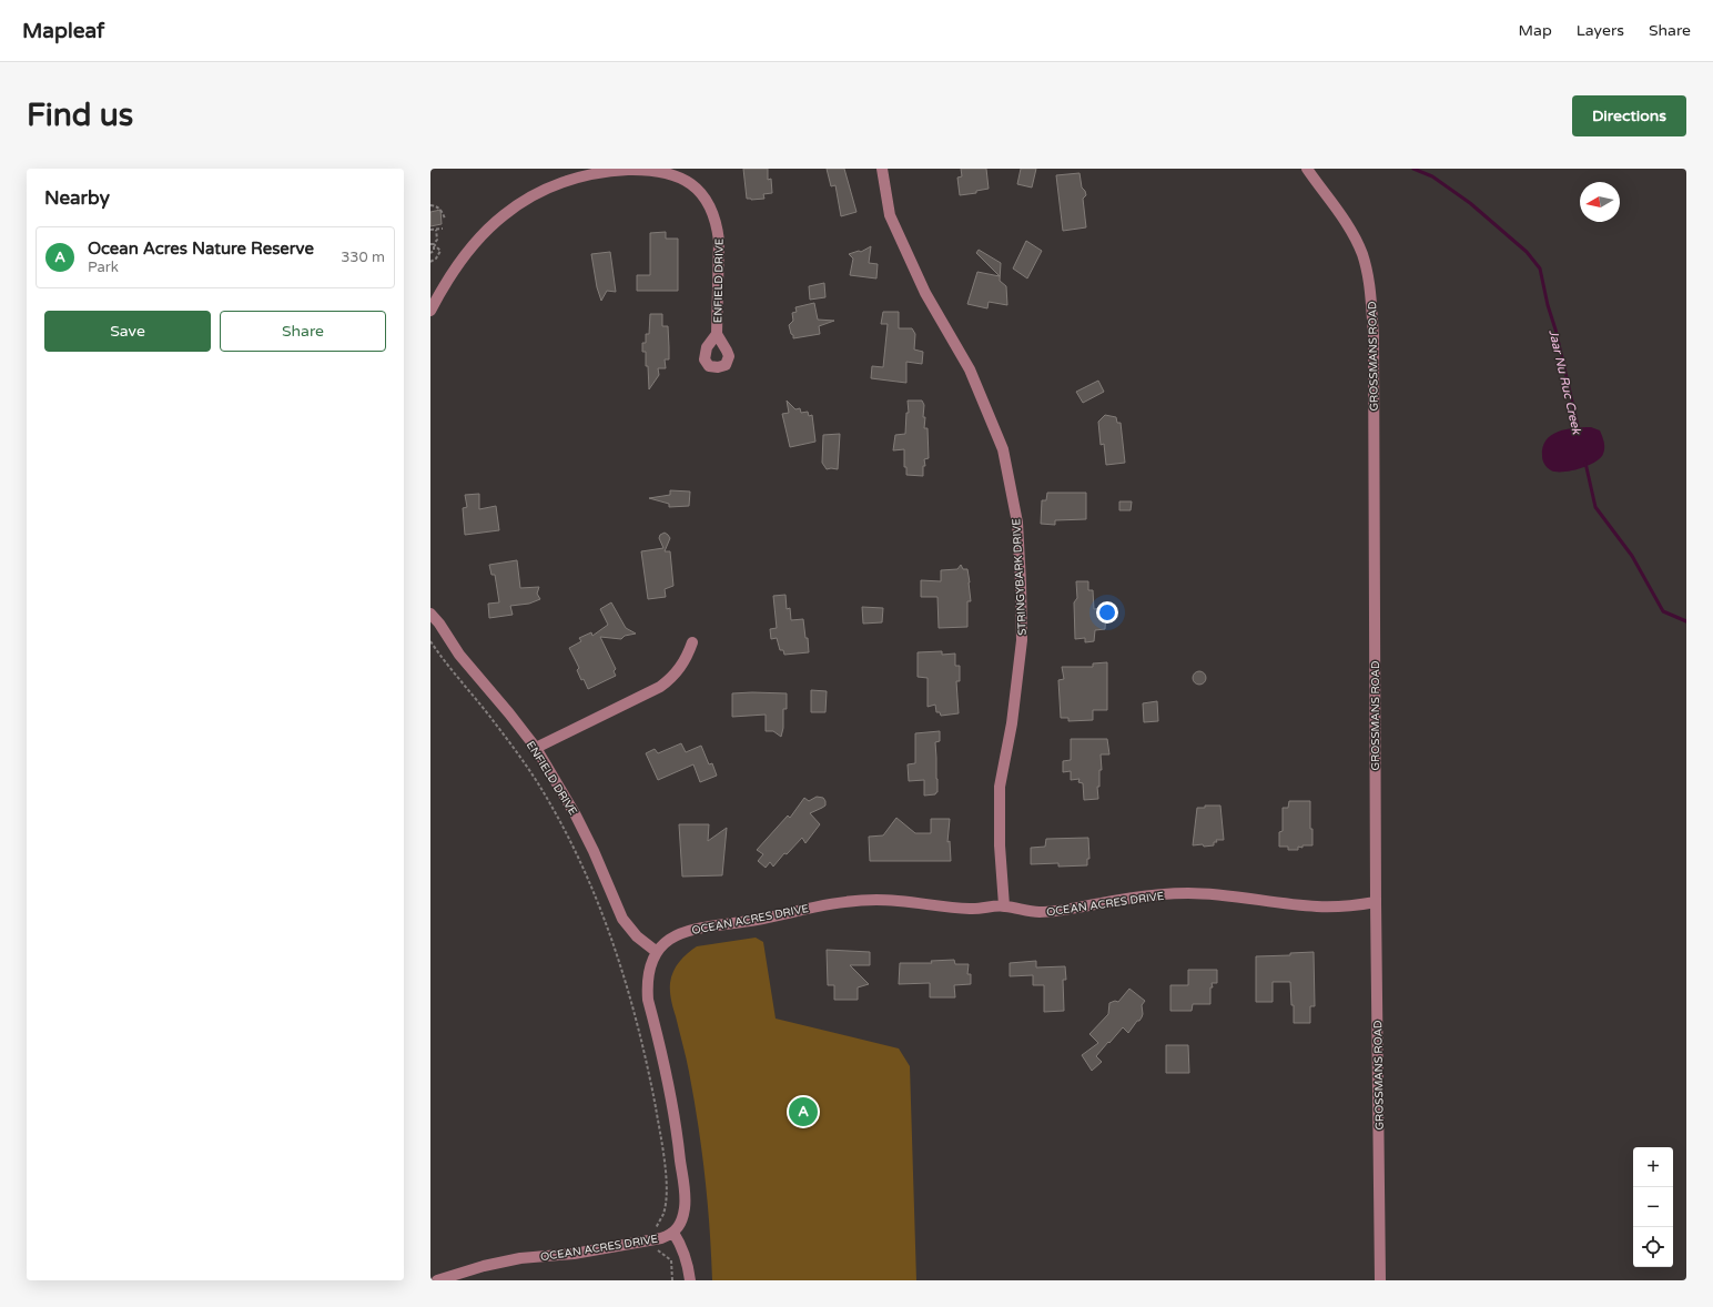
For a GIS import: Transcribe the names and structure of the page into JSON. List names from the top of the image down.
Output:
{
  "streets": {
    "street": [
      "ENFIELD DRIVE",
      "GROSSMANS ROAD",
      "STRINGYBARK DRIVE",
      "OCEAN ACRES DRIVE"
    ]
  },
  "crossings": [
    ["ENFIELD DRIVE", "OCEAN ACRES DRIVE"],
    ["GROSSMANS ROAD", "OCEAN ACRES DRIVE"],
    ["STRINGYBARK DRIVE", "OCEAN ACRES DRIVE"]
  ],
  "water": ["Jaar Nu Ruc Creek"],
  "north": "left",
  "page": {
    "header": "Mapleaf",
    "nav": ["Map", "Layers", "Share"],
    "buttons": [
      "Directions",
      ["Save", "Share"]
    ],
    "title": "Find us",
    "heading": "Nearby",
    "list": [
      {
        "mark": "A",
        "name": "Ocean Acres Nature Reserve",
        "note": "Park",
        "value": "330 m"
      }
    ],
    "pins": "A",
    "map_buttons": ["+", "−"]
  }
}
